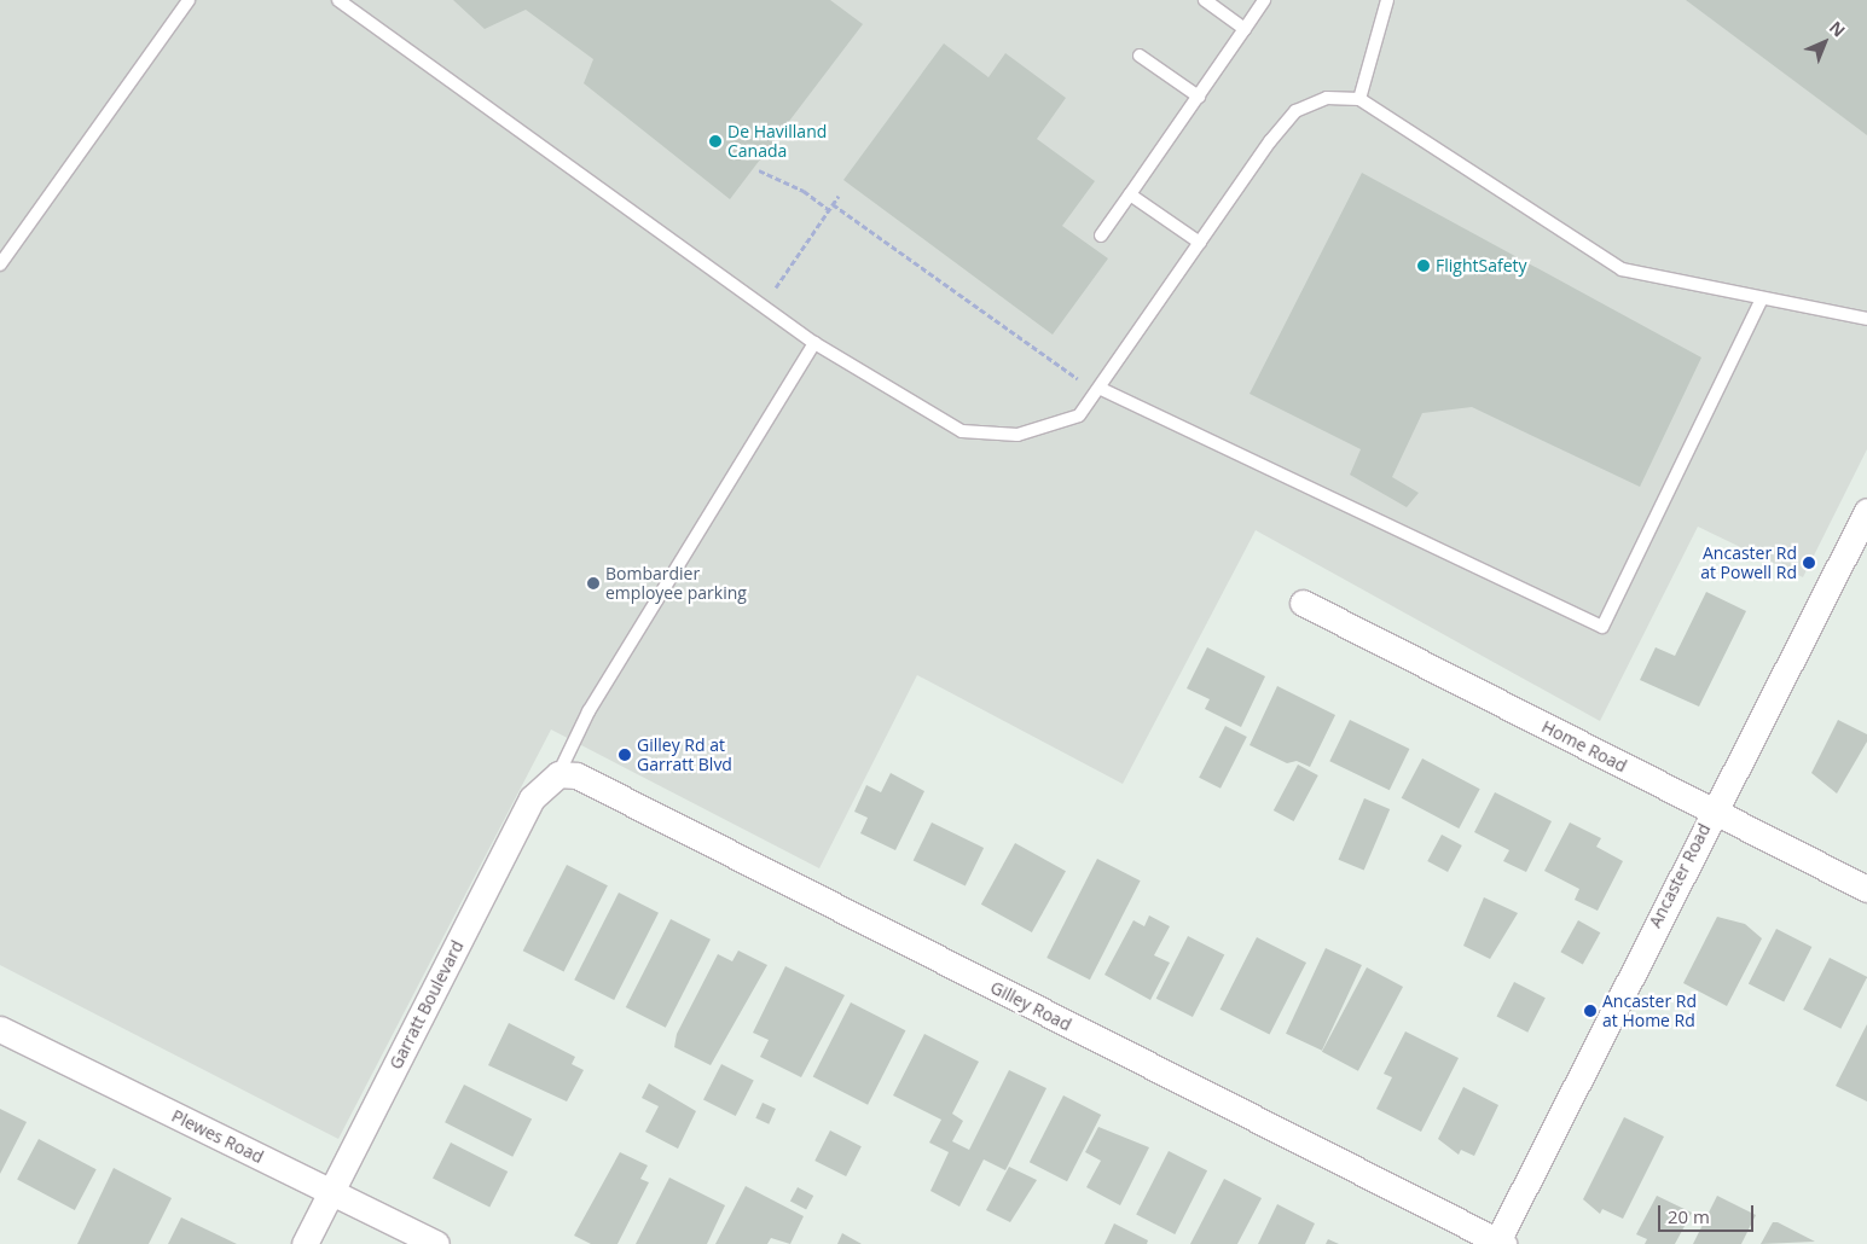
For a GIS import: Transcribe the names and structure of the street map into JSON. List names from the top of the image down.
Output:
{
  "streets": {
    "street": [
      "Home Road",
      "Ancaster Road",
      "Garratt Boulevard",
      "Gilley Road",
      "Plewes Road"
    ]
  },
  "crossings": [
    ["Home Road", "Ancaster Road"],
    ["Ancaster Road", "Gilley Road"],
    ["Garratt Boulevard", "Gilley Road"],
    ["Garratt Boulevard", "Plewes Road"]
  ],
  "places": [
    "De Havilland Canada",
    "FlightSafety",
    "Ancaster Rd at Powell Rd",
    "Bombardier employee parking",
    "Gilley Rd at Garratt Blvd",
    "Ancaster Rd at Home Rd"
  ],
  "scale_bar": "20 m",
  "north": "top right"
}
